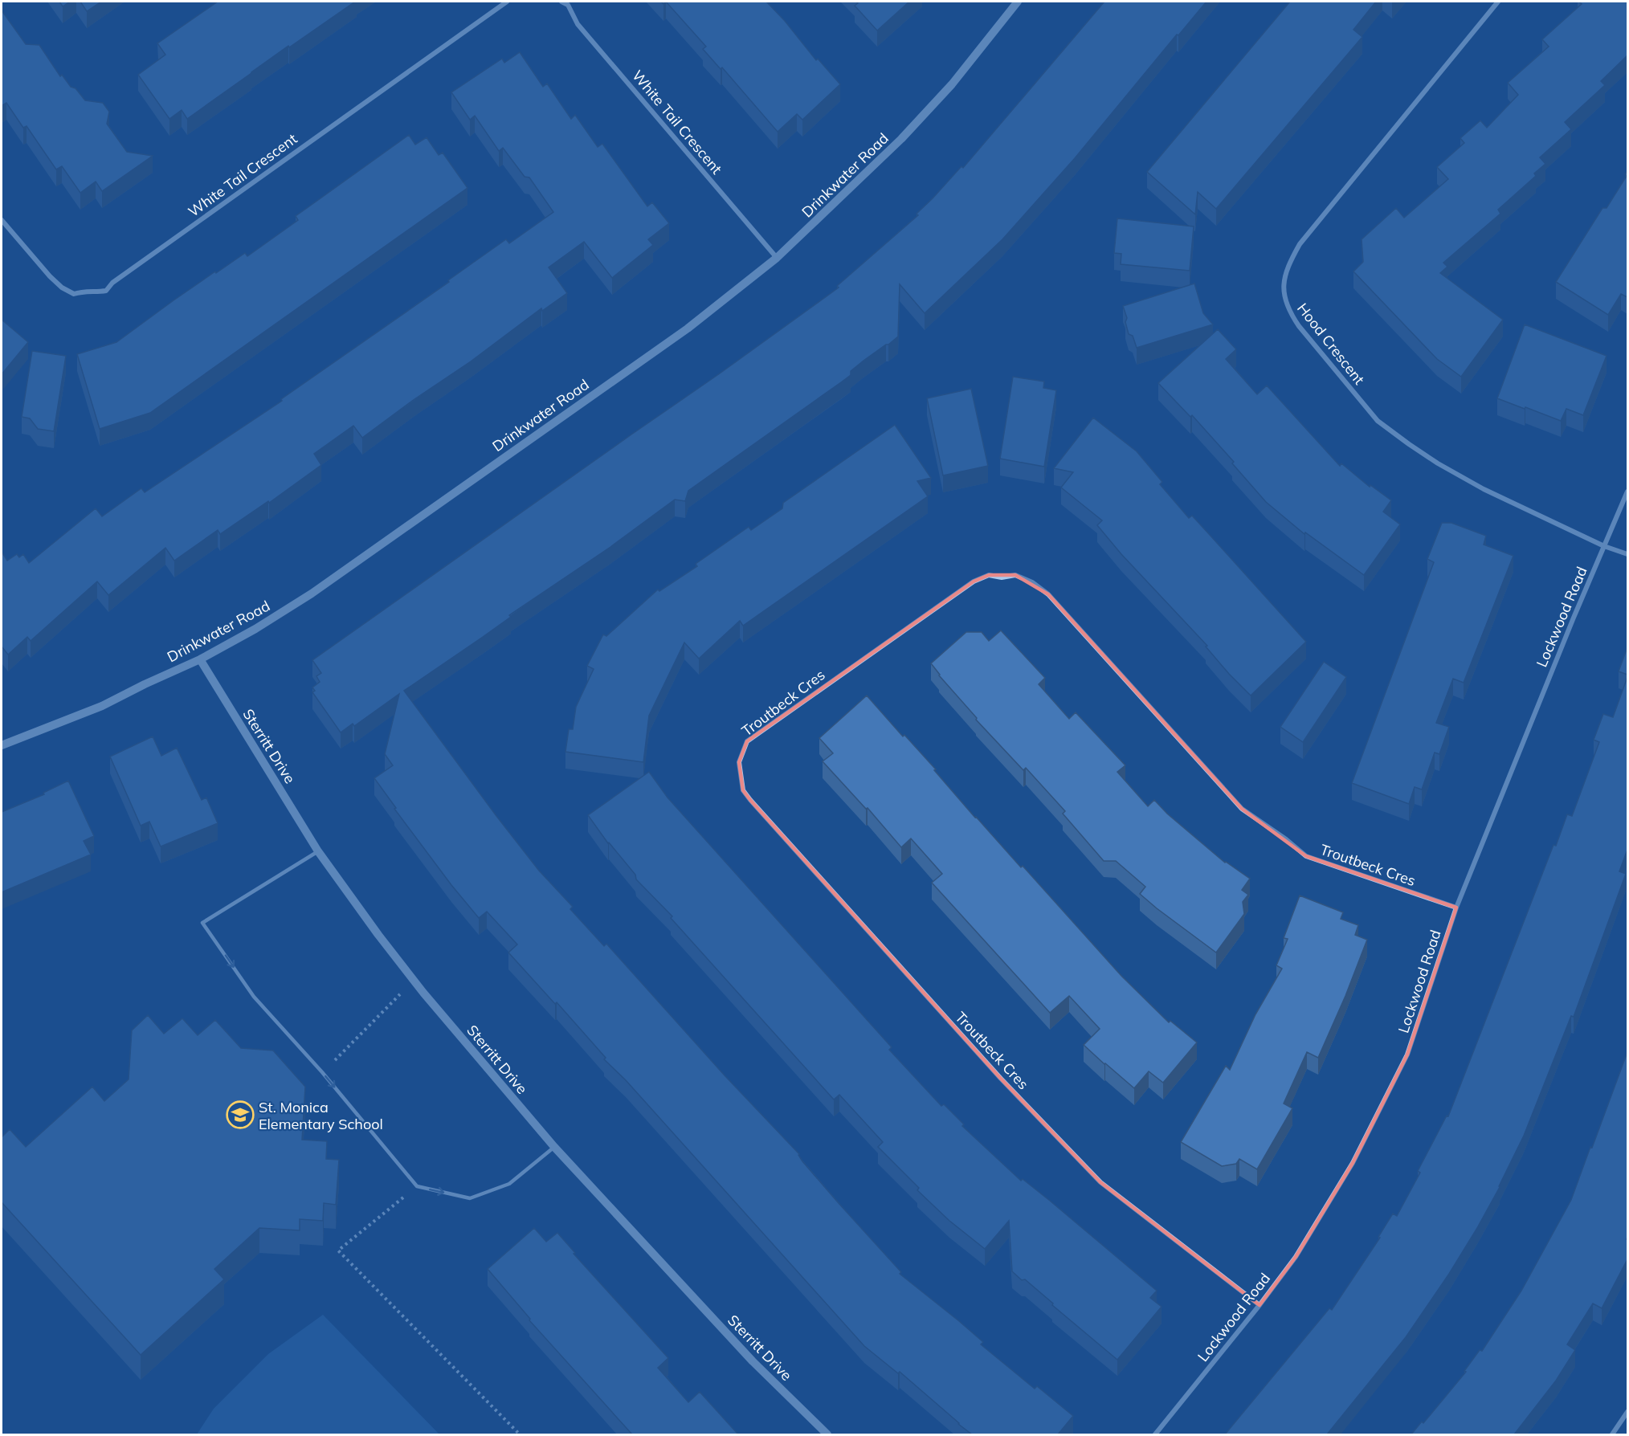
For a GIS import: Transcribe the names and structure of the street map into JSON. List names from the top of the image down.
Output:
{
  "streets": {
    "street": [
      "White Tail Crescent",
      "Drinkwater Road",
      "Hood Crescent",
      "Lockwood Road",
      "Troutbeck Cres",
      "Sterritt Drive"
    ]
  },
  "crossings": [
    ["White Tail Crescent", "Drinkwater Road"],
    ["Drinkwater Road", "Sterritt Drive"],
    ["Hood Crescent", "Lockwood Road"],
    ["Lockwood Road", "Troutbeck Cres"]
  ],
  "places": {
    "school or university": ["St. Monica Elementary School"]
  }
}
